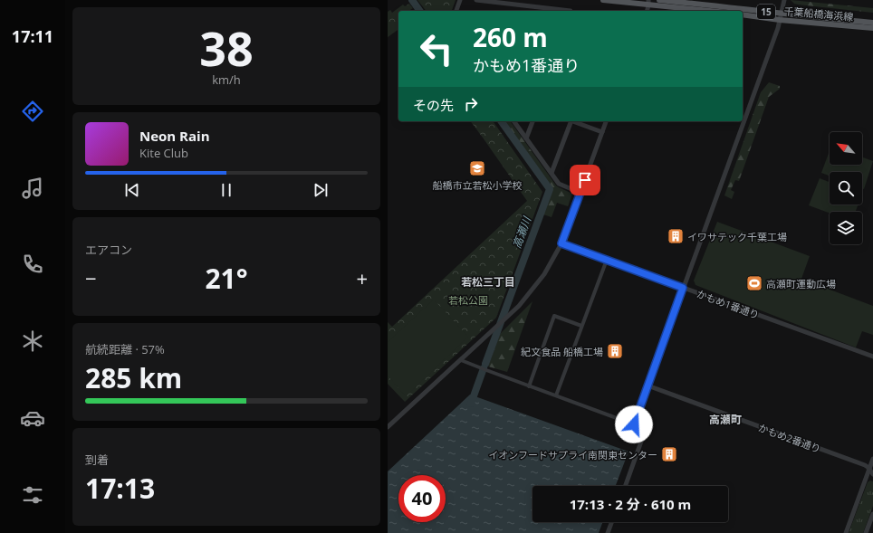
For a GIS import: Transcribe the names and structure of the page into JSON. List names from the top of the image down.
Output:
{
  "streets": {
    "main road": ["15", "千葉船橋海浜線"],
    "street": ["かもめ1番通り", "かもめ2番通り"]
  },
  "districts": ["若松三丁目", "高瀬町"],
  "water": ["高瀬川"],
  "parks": ["若松公園"],
  "places": {
    "school or university": ["船橋市立若松小学校"],
    "building": ["イワサテック千葉工場", "紀文食品 船橋工場", "イオンフードサプライ南関東センター"],
    "sports": ["高瀬町運動広場"]
  },
  "north": "top left",
  "page": {
    "tabs": "17:11",
    "tile": [
      ["38", "km/h"],
      "エアコン",
      ["航続距離 · 57%", "285 km"],
      ["到着", "17:13"]
    ],
    "turn": ["260 m", "かもめ1番通り"],
    "then": "その先",
    "song": ["Neon Rain", "Kite Club"],
    "heat": ["−", "21°", "+"],
    "limit": "40",
    "trip": "17:13 · 2 分 · 610 m"
  }
}
